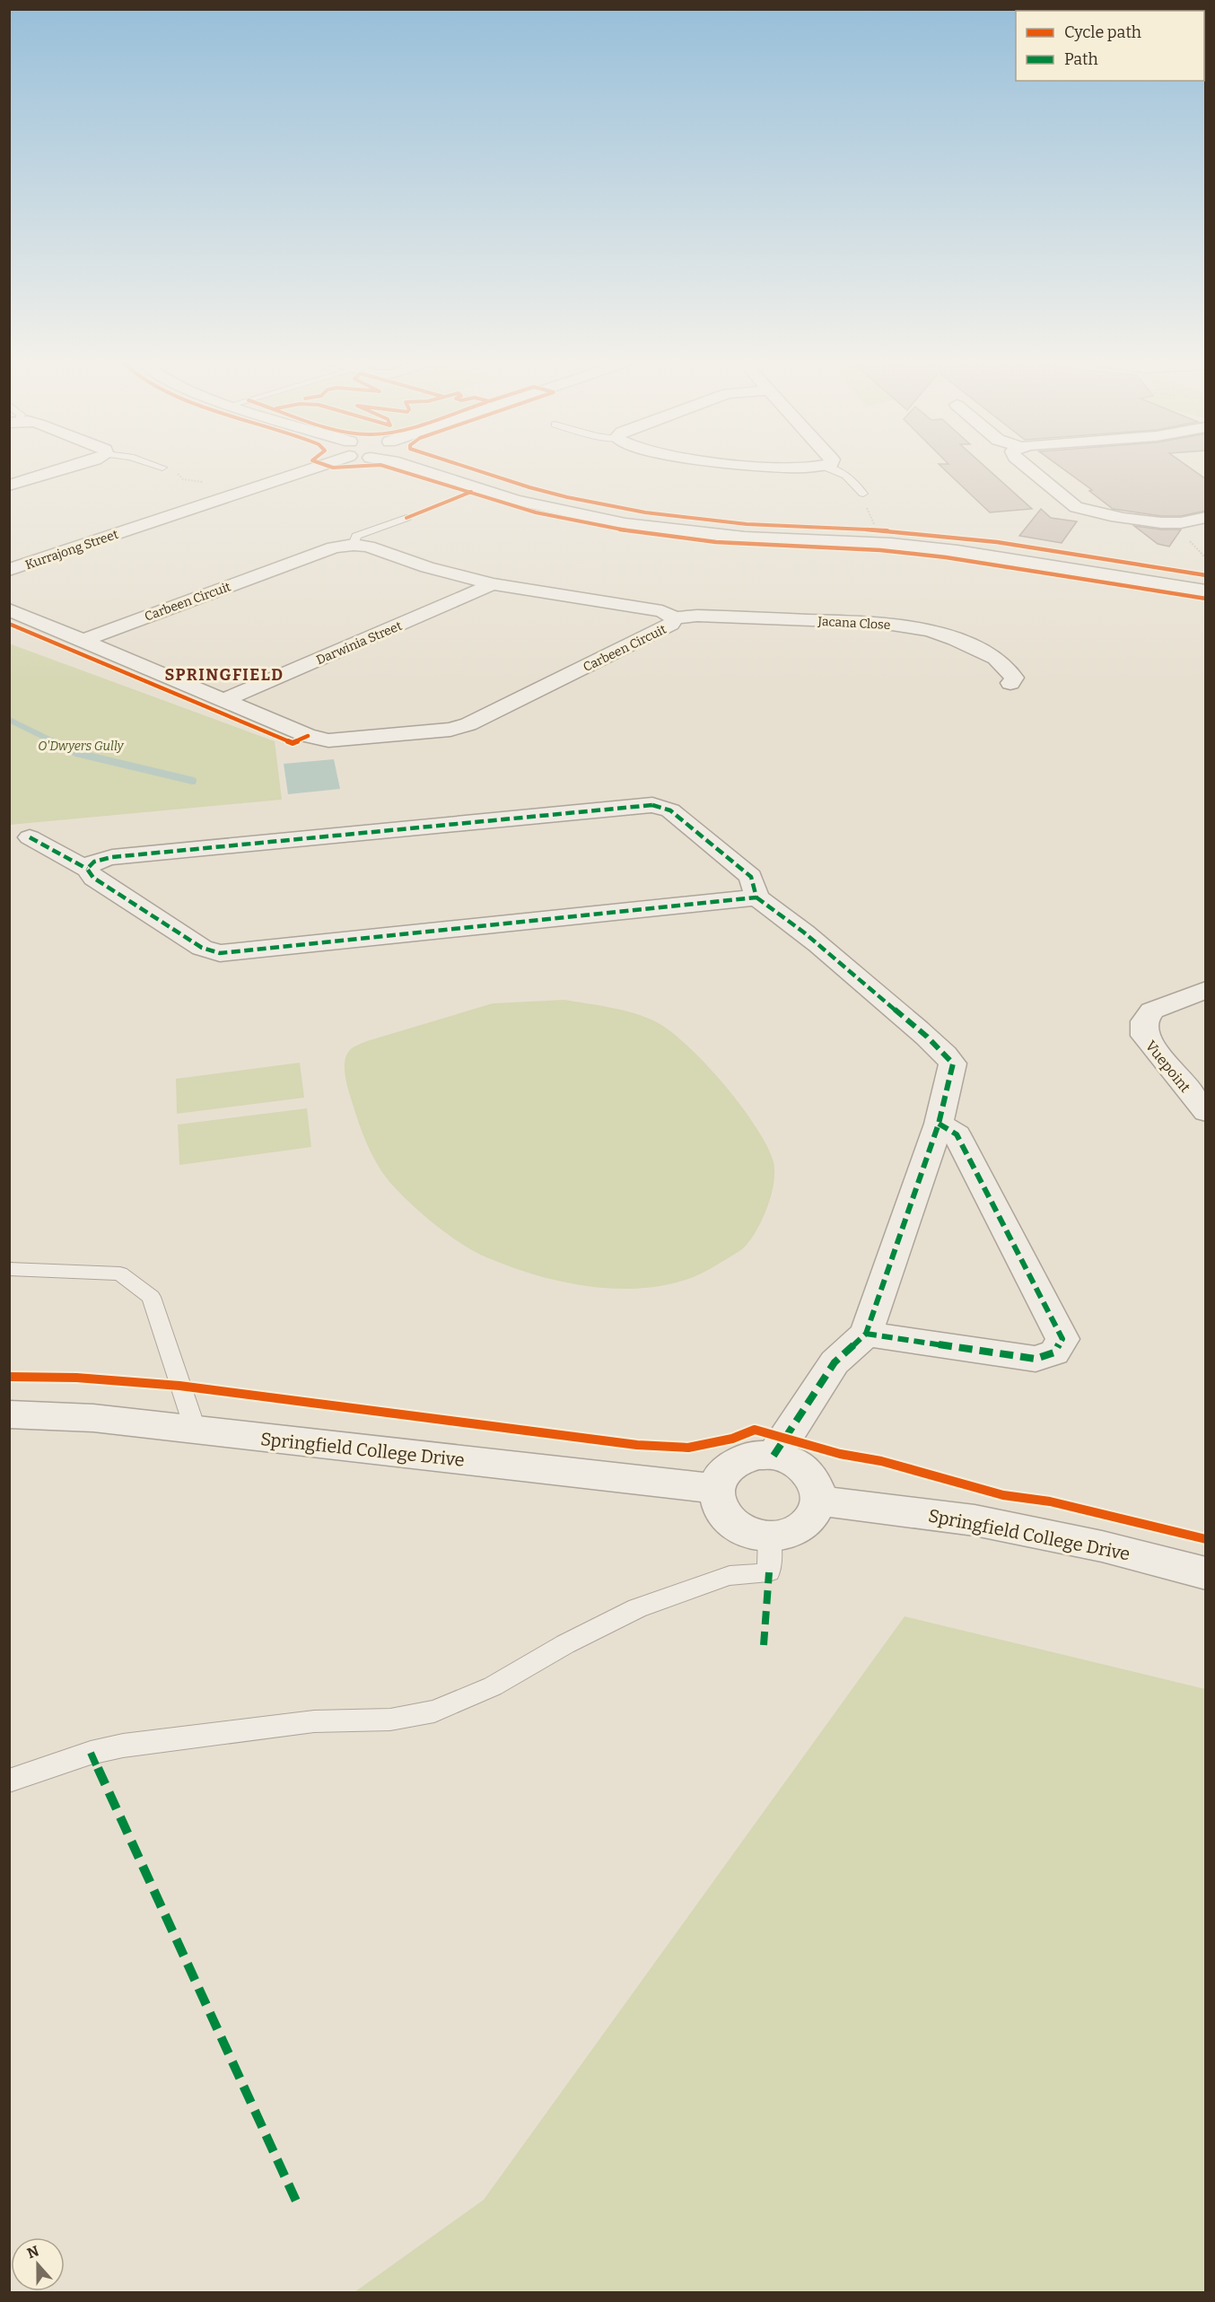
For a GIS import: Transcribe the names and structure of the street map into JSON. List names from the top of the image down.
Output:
{
  "streets": {
    "street": [
      "Kurrajong Street",
      "Carbeen Circuit",
      "Jacana Close",
      "Darwinia Street",
      "Vuepoint",
      "Springfield College Drive"
    ]
  },
  "crossings": [
    ["Carbeen Circuit", "Jacana Close"],
    ["Carbeen Circuit", "Darwinia Street"]
  ],
  "districts": ["SPRINGFIELD"],
  "parks": ["O'Dwyers Gully"],
  "legend": ["Cycle path", "Path"],
  "north": "top"
}
